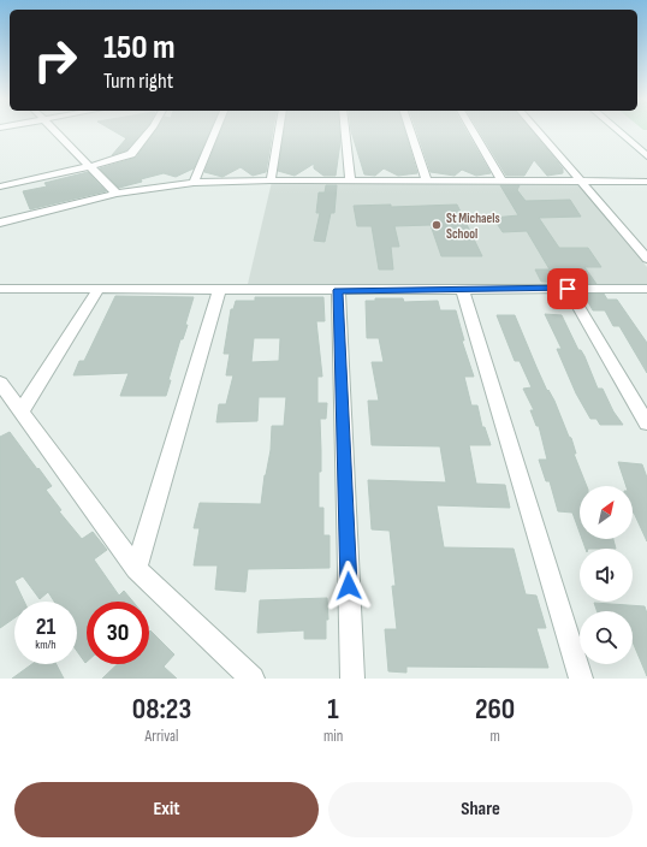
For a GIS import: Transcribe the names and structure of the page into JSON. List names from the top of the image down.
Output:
{
  "places": ["St Michaels School"],
  "north": "top right",
  "page": {
    "turn": ["150 m", "Turn right"],
    "speed": "21 km/h",
    "limit": "30",
    "eta": [
      "08:23",
      "Arrival",
      "1",
      "min",
      "260",
      "m"
    ],
    "buttons": ["Exit", "Share"]
  }
}
